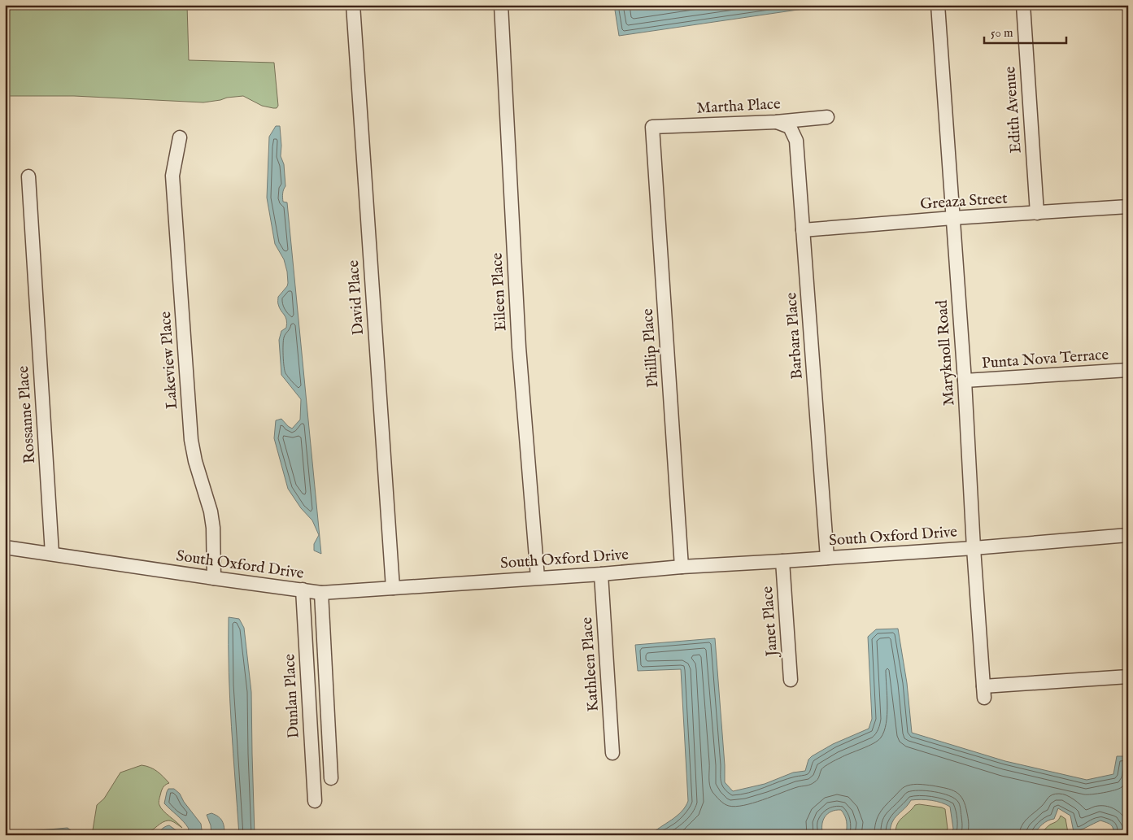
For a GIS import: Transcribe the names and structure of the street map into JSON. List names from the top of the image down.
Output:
{
  "streets": {
    "street": [
      "Martha Place",
      "Edith Avenue",
      "Greaza Street",
      "Eileen Place",
      "David Place",
      "Barbara Place",
      "Phillip Place",
      "Maryknoll Road",
      "Punta Nova Terrace",
      "Lakeview Place",
      "Rossanne Place",
      "South Oxford Drive",
      "Janet Place",
      "Kathleen Place",
      "Dunlan Place"
    ]
  },
  "crossings": [
    ["Martha Place", "Barbara Place"],
    ["Martha Place", "Phillip Place"],
    ["Edith Avenue", "Greaza Street"],
    ["Greaza Street", "Barbara Place"],
    ["Greaza Street", "Maryknoll Road"],
    ["Eileen Place", "South Oxford Drive"],
    ["David Place", "South Oxford Drive"],
    ["Barbara Place", "South Oxford Drive"],
    ["Phillip Place", "South Oxford Drive"],
    ["Maryknoll Road", "Punta Nova Terrace"],
    ["Maryknoll Road", "South Oxford Drive"],
    ["Lakeview Place", "South Oxford Drive"],
    ["Rossanne Place", "South Oxford Drive"],
    ["South Oxford Drive", "Janet Place"],
    ["South Oxford Drive", "Kathleen Place"],
    ["South Oxford Drive", "Dunlan Place"]
  ],
  "scale_bar": "50 m"
}
